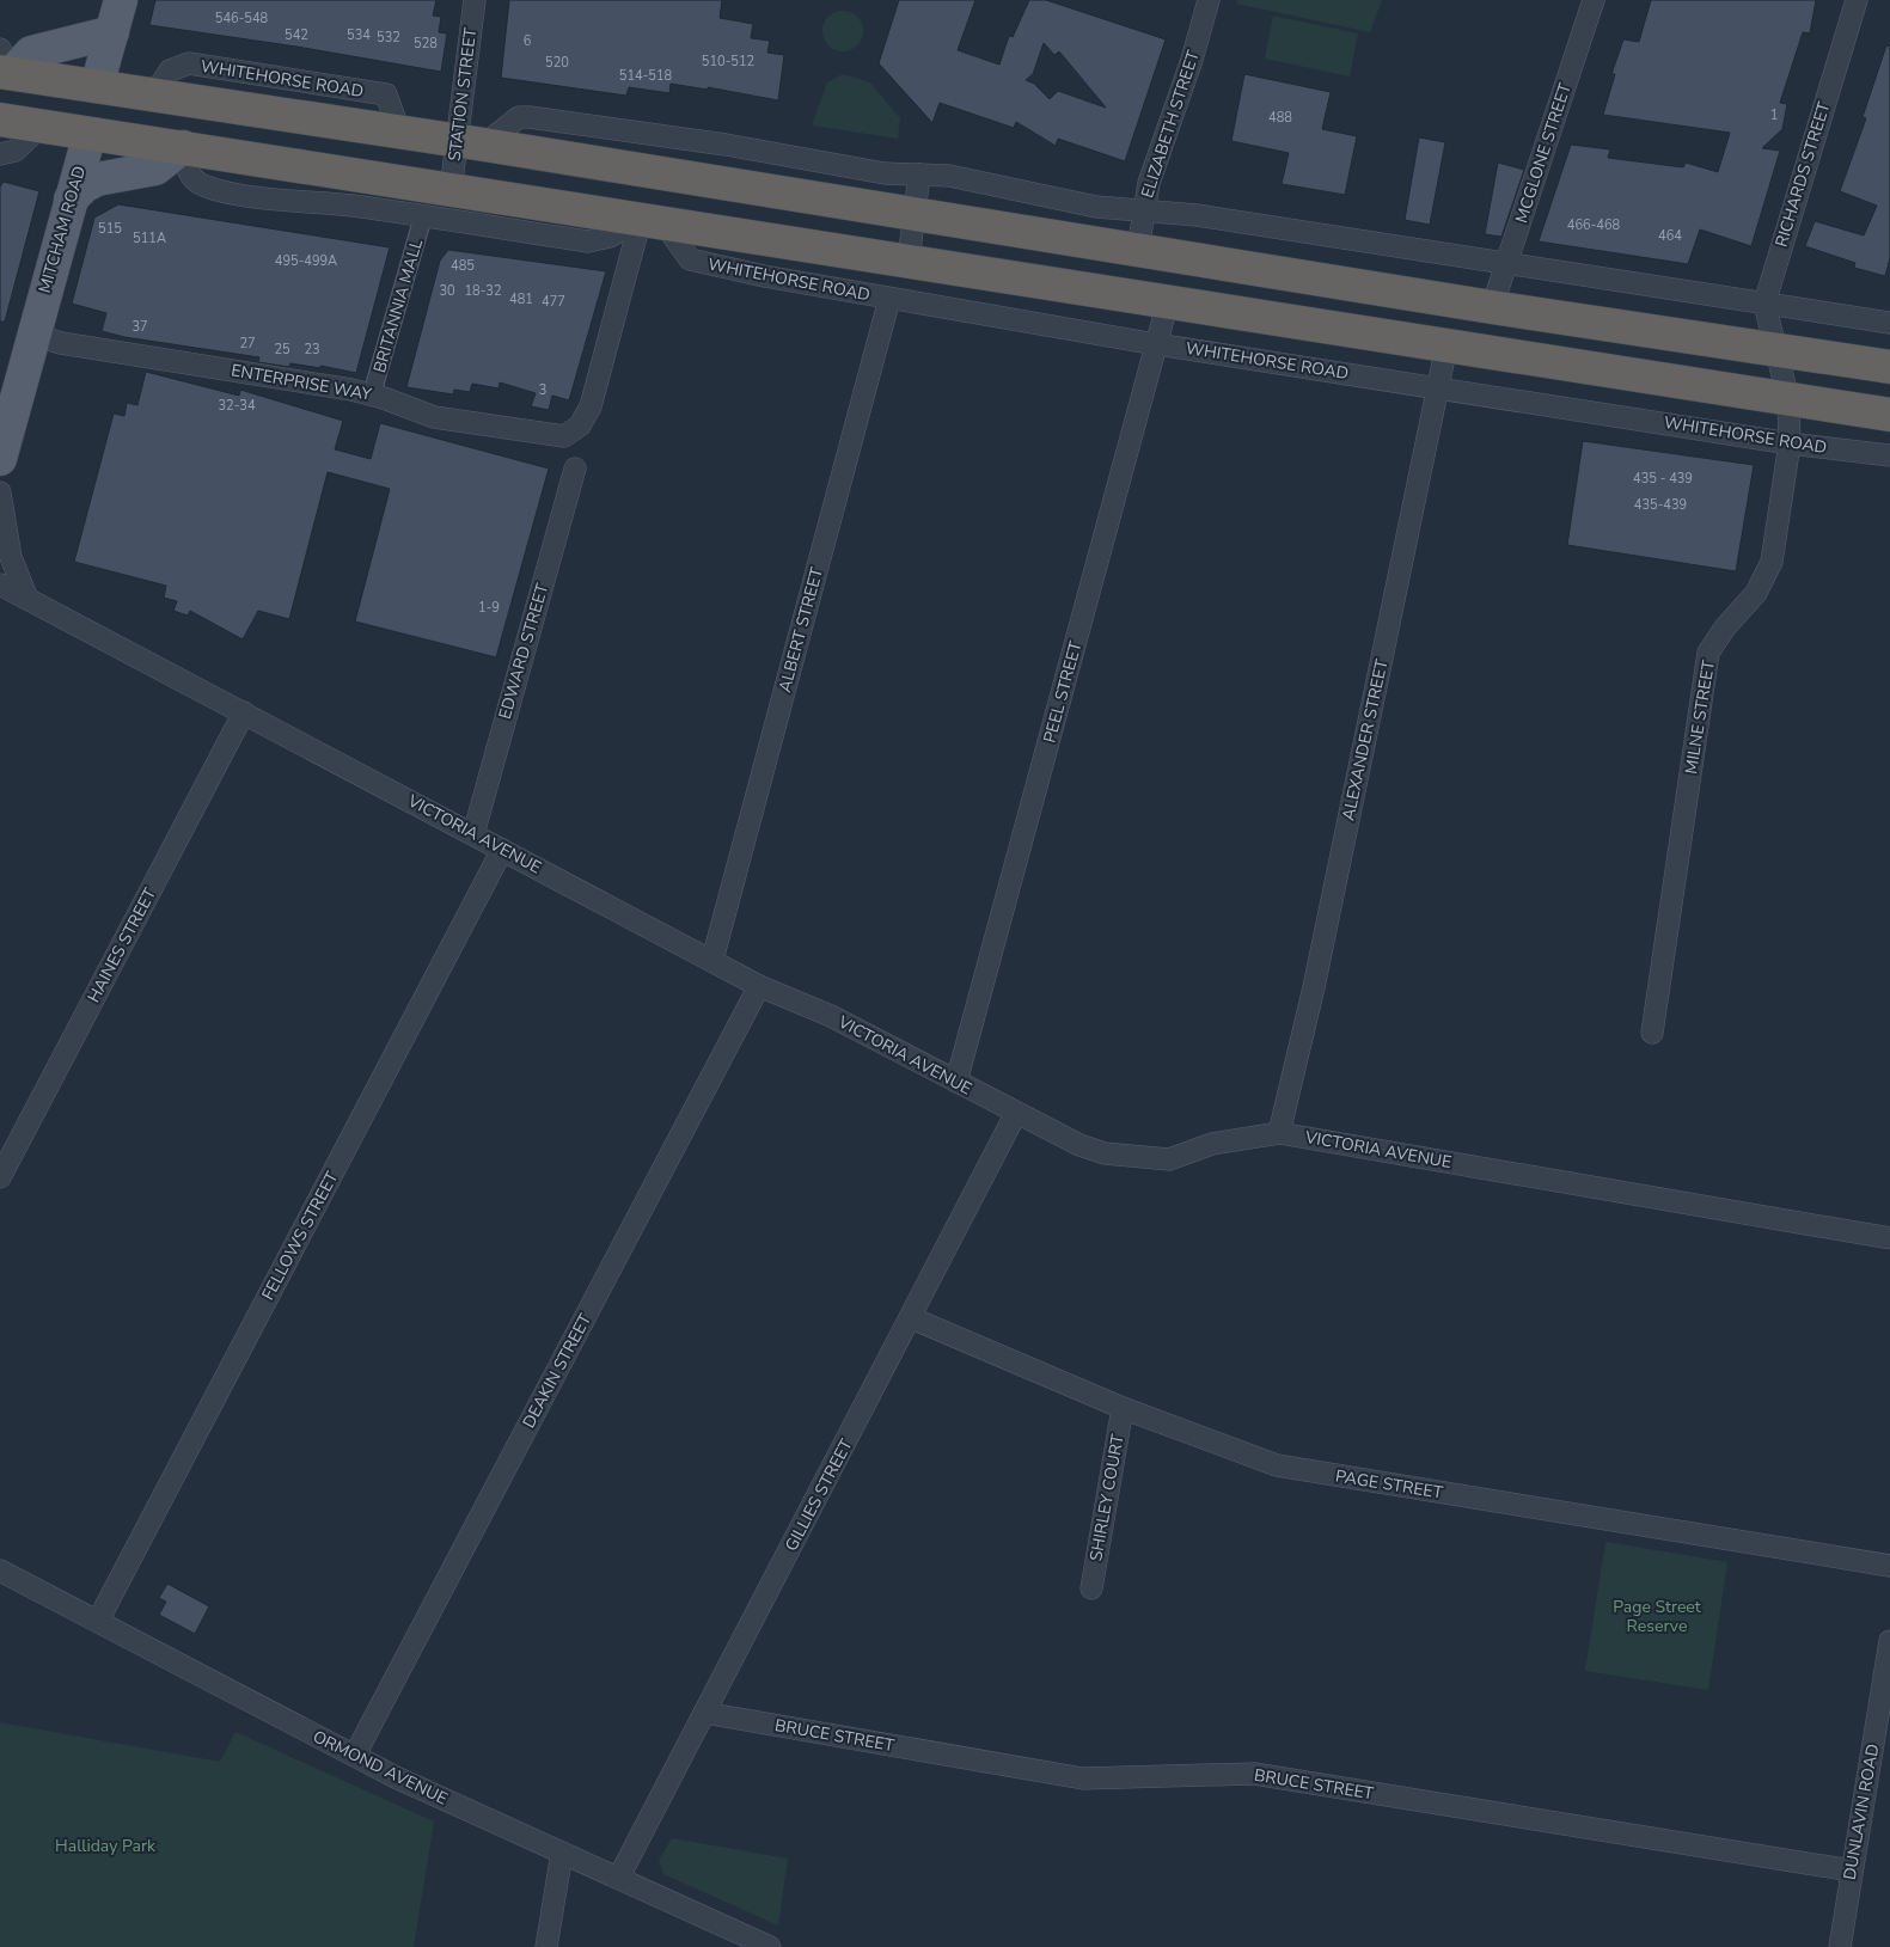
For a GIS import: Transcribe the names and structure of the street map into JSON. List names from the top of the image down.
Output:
{
  "streets": {
    "highway": ["WHITEHORSE ROAD", "MITCHAM ROAD"],
    "street": [
      "STATION STREET",
      "ELIZABETH STREET",
      "MCGLONE STREET",
      "RICHARDS STREET",
      "BRITANNIA MALL",
      "ENTERPRISE WAY",
      "ALBERT STREET",
      "EDWARD STREET",
      "PEEL STREET",
      "MILNE STREET",
      "ALEXANDER STREET",
      "VICTORIA AVENUE",
      "HAINES STREET",
      "FELLOWS STREET",
      "DEAKIN STREET",
      "PAGE STREET",
      "GILLIES STREET",
      "SHIRLEY COURT",
      "BRUCE STREET",
      "ORMOND AVENUE",
      "DUNLAVIN ROAD"
    ]
  },
  "crossings": [
    ["WHITEHORSE ROAD", "STATION STREET"],
    ["WHITEHORSE ROAD", "ELIZABETH STREET"],
    ["WHITEHORSE ROAD", "MCGLONE STREET"],
    ["WHITEHORSE ROAD", "RICHARDS STREET"],
    ["WHITEHORSE ROAD", "MITCHAM ROAD"],
    ["WHITEHORSE ROAD", "ENTERPRISE WAY"],
    ["WHITEHORSE ROAD", "ALBERT STREET"],
    ["WHITEHORSE ROAD", "PEEL STREET"],
    ["WHITEHORSE ROAD", "MILNE STREET"],
    ["WHITEHORSE ROAD", "ALEXANDER STREET"],
    ["RICHARDS STREET", "MILNE STREET"],
    ["MITCHAM ROAD", "ENTERPRISE WAY"],
    ["BRITANNIA MALL", "ENTERPRISE WAY"],
    ["ALBERT STREET", "VICTORIA AVENUE"],
    ["EDWARD STREET", "VICTORIA AVENUE"],
    ["PEEL STREET", "VICTORIA AVENUE"],
    ["ALEXANDER STREET", "VICTORIA AVENUE"],
    ["VICTORIA AVENUE", "HAINES STREET"],
    ["VICTORIA AVENUE", "FELLOWS STREET"],
    ["VICTORIA AVENUE", "DEAKIN STREET"],
    ["VICTORIA AVENUE", "GILLIES STREET"],
    ["FELLOWS STREET", "ORMOND AVENUE"],
    ["DEAKIN STREET", "ORMOND AVENUE"],
    ["PAGE STREET", "GILLIES STREET"],
    ["PAGE STREET", "SHIRLEY COURT"],
    ["GILLIES STREET", "BRUCE STREET"],
    ["GILLIES STREET", "ORMOND AVENUE"],
    ["BRUCE STREET", "DUNLAVIN ROAD"]
  ],
  "parks": ["Page Street Reserve", "Halliday Park"],
  "house_numbers": [
    "546-548",
    "542",
    "534",
    "532",
    "6",
    "528",
    "510-512",
    "520",
    "514-518",
    "1",
    "488",
    "466-468",
    "515",
    "464",
    "511A",
    "495-499A",
    "485",
    "30",
    "18-32",
    "481",
    "477",
    "37",
    "27",
    "25",
    "23",
    "3",
    "32-34",
    "435 - 439",
    "435-439",
    "1-9"
  ]
}
